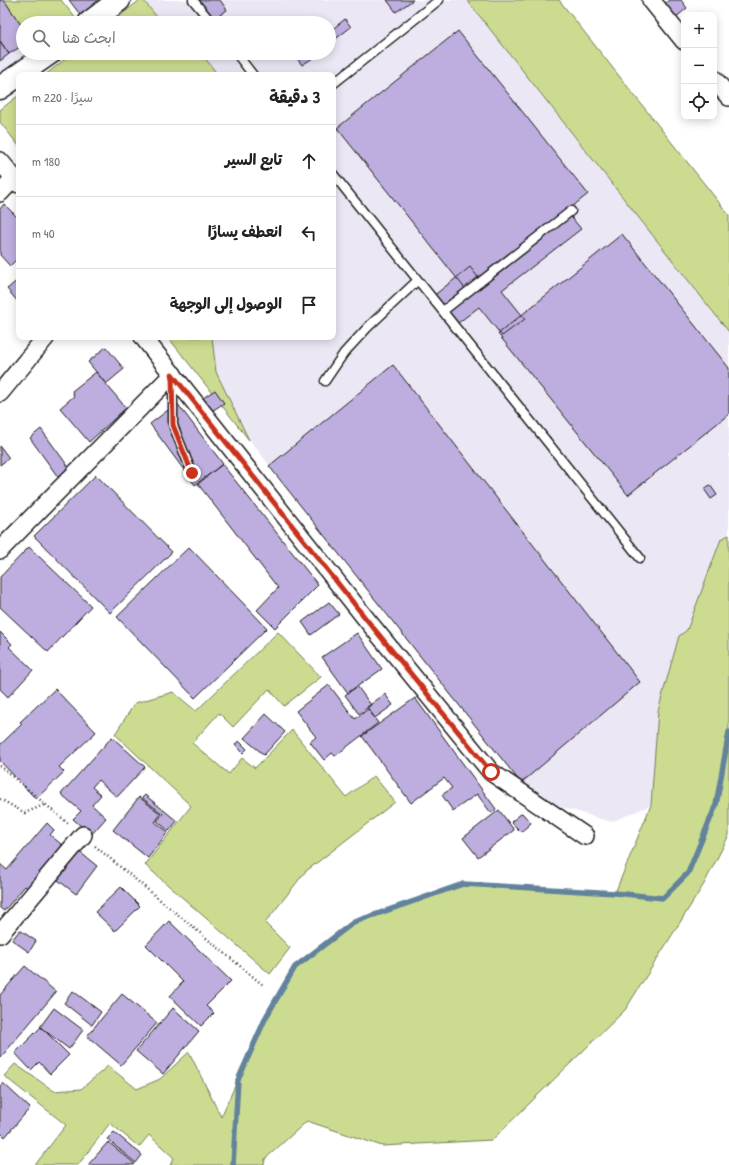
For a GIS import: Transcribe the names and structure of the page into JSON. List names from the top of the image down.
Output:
{
  "page": {
    "map_buttons": ["+", "−"],
    "search": "ابحث هنا",
    "heading": ["3 دقيقة", "سيرًا · 220 m"],
    "list": [
      ["تابع السير", "180 m"],
      ["انعطف يسارًا", "40 m"],
      "الوصول إلى الوجهة"
    ]
  }
}
